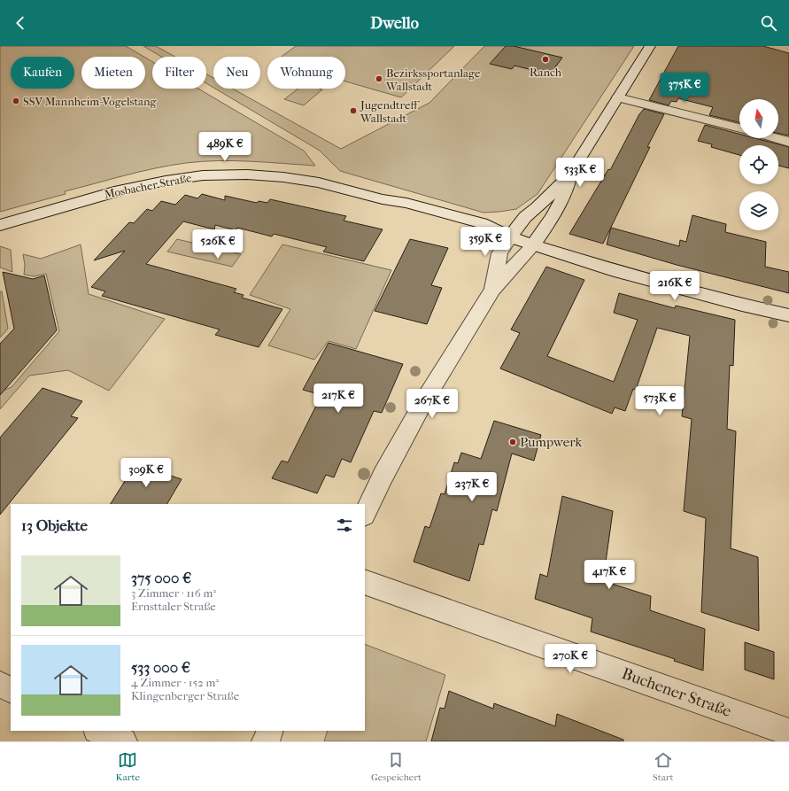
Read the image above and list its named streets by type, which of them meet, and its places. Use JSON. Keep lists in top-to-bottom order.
{
  "streets": {
    "street": ["Mosbacher Straße", "Buchener Straße"]
  },
  "places": [
    "Ranch",
    "Bezirkssportanlage Wallstadt",
    "SSV Mannheim-Vogelstang",
    "Jugendtreff Wallstadt",
    "Pumpwerk"
  ],
  "north": "top",
  "page": {
    "header": "Dwello",
    "chip": [
      "Kaufen",
      "Mieten",
      "Filter",
      "Neu",
      "Wohnung"
    ],
    "price": [
      "375K €",
      "489K €",
      "533K €",
      "359K €",
      "526K €",
      "216K €",
      "217K €",
      "573K €",
      "267K €",
      "309K €",
      "237K €",
      "417K €",
      "270K €"
    ],
    "heading": "13 Objekte",
    "list": [
      {
        "name": "375 000 €",
        "note": "3 Zimmer · 116 m² · Ernsttaler Straße"
      },
      {
        "name": "533 000 €",
        "note": "4 Zimmer · 152 m² · Klingenberger Straße"
      }
    ],
    "tabs": ["Karte", "Gespeichert", "Start"]
  }
}
